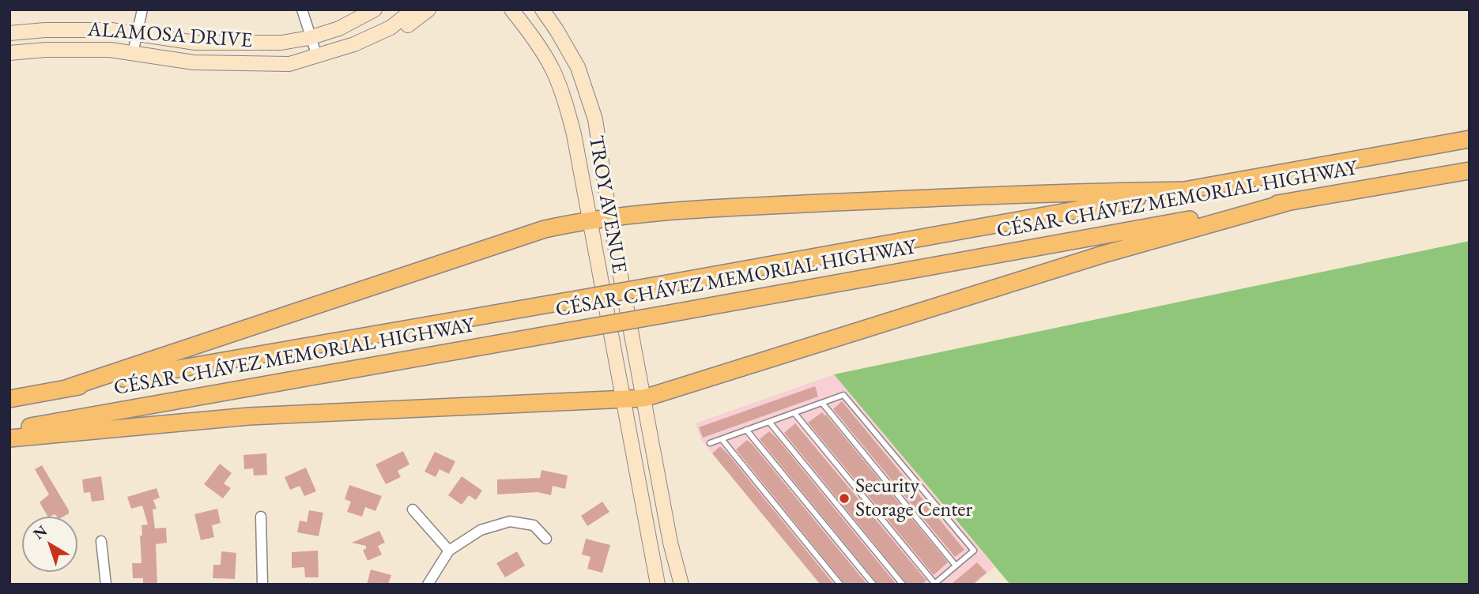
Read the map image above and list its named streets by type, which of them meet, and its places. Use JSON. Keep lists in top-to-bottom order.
{
  "streets": {
    "highway": ["CÉSAR CHÁVEZ MEMORIAL HIGHWAY"],
    "main road": ["ALAMOSA DRIVE", "TROY AVENUE"]
  },
  "places": ["Security Storage Center"],
  "north": "top left"
}
